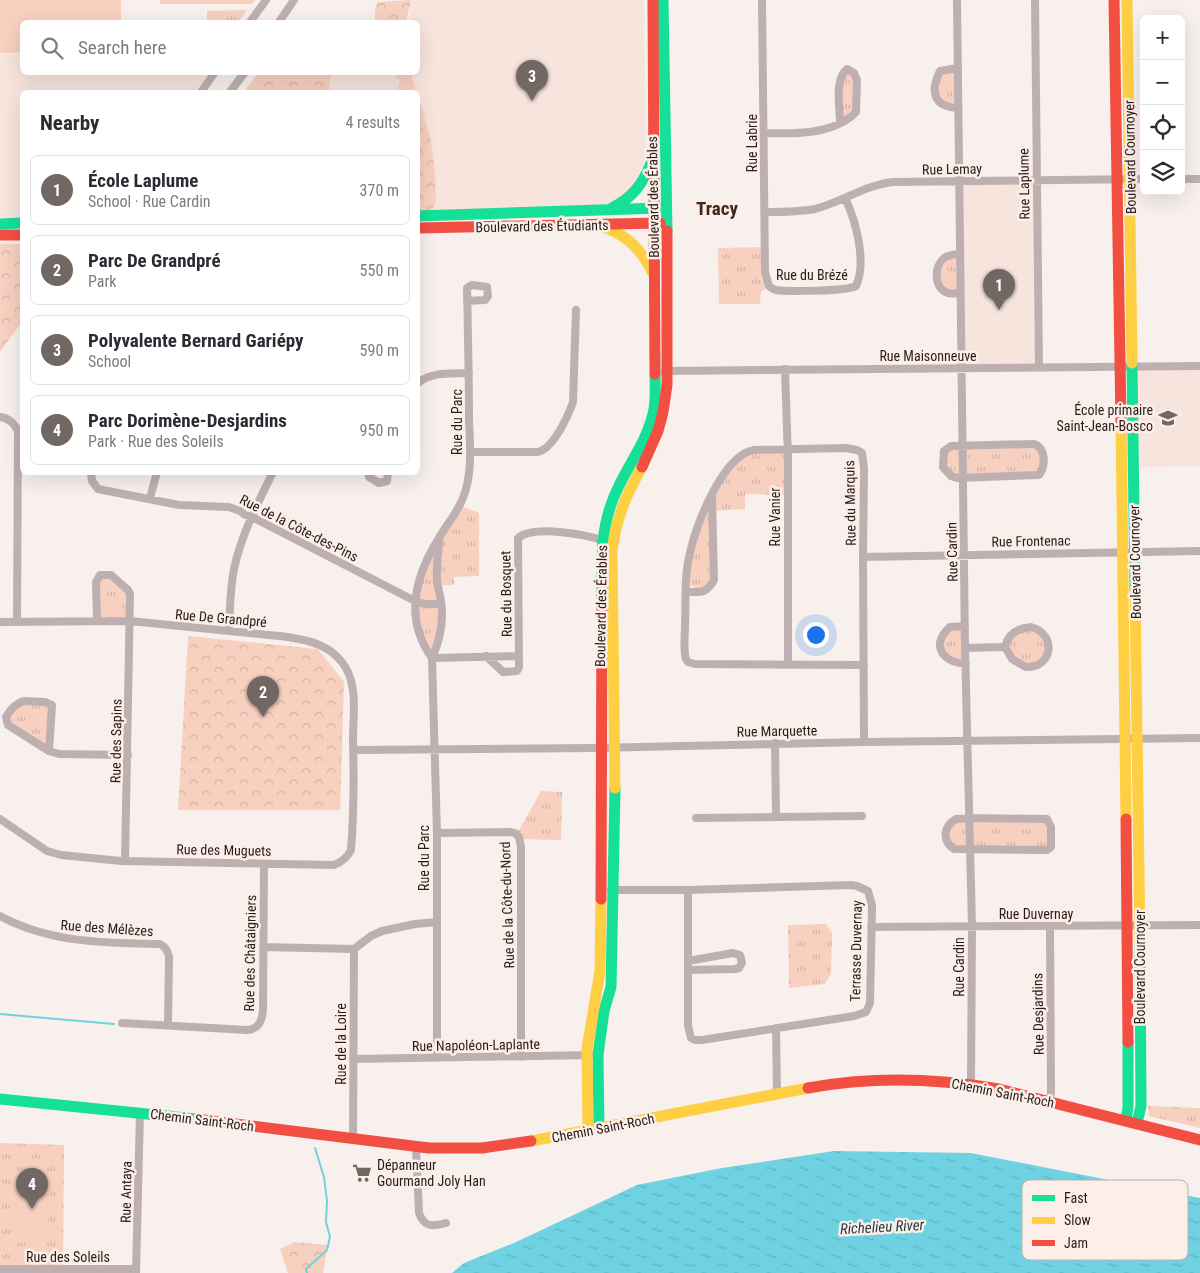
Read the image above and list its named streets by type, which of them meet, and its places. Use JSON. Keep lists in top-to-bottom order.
{
  "streets": {
    "street": [
      "Rue Labrie",
      "Boulevard Cournoyer",
      "Rue Lemay",
      "Rue Laplume",
      "Boulevard des Érables",
      "Boulevard des Étudiants",
      "Rue du Brézé",
      "Rue Maisonneuve",
      "Rue du Parc",
      "Rue du Marquis",
      "Rue Vanier",
      "Rue de la Côte-des-Pins",
      "Rue Frontenac",
      "Rue Cardin",
      "Rue du Bosquet",
      "Rue De Grandpré",
      "Rue Marquette",
      "Rue des Sapins",
      "Rue des Muguets",
      "Rue de la Côte-du-Nord",
      "Rue Duvernay",
      "Rue des Mélèzes",
      "Terrasse Duvernay",
      "Rue des Châtaigniers",
      "Rue Desjardins",
      "Rue de la Loire",
      "Rue Napoléon-Laplante",
      "Chemin Saint-Roch",
      "Rue Antaya",
      "Rue des Soleils"
    ]
  },
  "crossings": [
    ["Rue Labrie", "Rue Lemay"],
    ["Rue Labrie", "Rue du Brézé"],
    ["Boulevard Cournoyer", "Rue Lemay"],
    ["Boulevard Cournoyer", "Rue Maisonneuve"],
    ["Boulevard Cournoyer", "Rue Frontenac"],
    ["Boulevard Cournoyer", "Rue Marquette"],
    ["Boulevard Cournoyer", "Rue Duvernay"],
    ["Boulevard Cournoyer", "Chemin Saint-Roch"],
    ["Rue Lemay", "Rue Laplume"],
    ["Rue Lemay", "Rue du Brézé"],
    ["Rue Lemay", "Rue Cardin"],
    ["Rue Laplume", "Rue Maisonneuve"],
    ["Boulevard des Érables", "Boulevard des Étudiants"],
    ["Boulevard des Érables", "Rue Maisonneuve"],
    ["Boulevard des Érables", "Rue du Bosquet"],
    ["Boulevard des Érables", "Rue Marquette"],
    ["Boulevard des Érables", "Terrasse Duvernay"],
    ["Boulevard des Érables", "Rue Napoléon-Laplante"],
    ["Boulevard des Érables", "Chemin Saint-Roch"],
    ["Rue Maisonneuve", "Rue Vanier"],
    ["Rue Maisonneuve", "Rue Cardin"],
    ["Rue du Parc", "Rue de la Côte-des-Pins"],
    ["Rue du Parc", "Rue du Bosquet"],
    ["Rue du Parc", "Rue Marquette"],
    ["Rue du Parc", "Rue de la Côte-du-Nord"],
    ["Rue du Parc", "Rue Napoléon-Laplante"],
    ["Rue du Marquis", "Rue Vanier"],
    ["Rue du Marquis", "Rue Frontenac"],
    ["Rue du Marquis", "Rue Marquette"],
    ["Rue Frontenac", "Rue Cardin"],
    ["Rue Cardin", "Rue Marquette"],
    ["Rue Cardin", "Rue Duvernay"],
    ["Rue Cardin", "Chemin Saint-Roch"],
    ["Rue De Grandpré", "Rue Marquette"],
    ["Rue De Grandpré", "Rue des Sapins"],
    ["Rue De Grandpré", "Rue des Muguets"],
    ["Rue Marquette", "Rue des Muguets"],
    ["Rue des Sapins", "Rue des Muguets"],
    ["Rue des Muguets", "Rue des Châtaigniers"],
    ["Rue de la Côte-du-Nord", "Rue Napoléon-Laplante"],
    ["Rue Duvernay", "Terrasse Duvernay"],
    ["Rue Duvernay", "Rue Desjardins"],
    ["Rue des Mélèzes", "Rue des Châtaigniers"],
    ["Rue Desjardins", "Chemin Saint-Roch"],
    ["Rue de la Loire", "Rue Napoléon-Laplante"],
    ["Rue de la Loire", "Chemin Saint-Roch"],
    ["Chemin Saint-Roch", "Rue Antaya"],
    ["Rue Antaya", "Rue des Soleils"]
  ],
  "districts": ["Tracy"],
  "water": ["Richelieu River"],
  "places": {
    "school or university": ["École primaire Saint-Jean-Bosco"],
    "supermarket": ["Dépanneur Gourmand Joly Han"]
  },
  "legend": ["Fast", "Slow", "Jam"],
  "page": {
    "map_buttons": ["+", "−"],
    "search": "Search here",
    "pins": [
      "3",
      "1",
      "2",
      "4"
    ],
    "heading": ["Nearby", "4 results"],
    "list": [
      {
        "mark": "1",
        "name": "École Laplume",
        "note": "School · Rue Cardin",
        "value": "370 m"
      },
      {
        "mark": "2",
        "name": "Parc De Grandpré",
        "note": "Park",
        "value": "550 m"
      },
      {
        "mark": "3",
        "name": "Polyvalente Bernard Gariépy",
        "note": "School",
        "value": "590 m"
      },
      {
        "mark": "4",
        "name": "Parc Dorimène-Desjardins",
        "note": "Park · Rue des Soleils",
        "value": "950 m"
      }
    ]
  }
}
